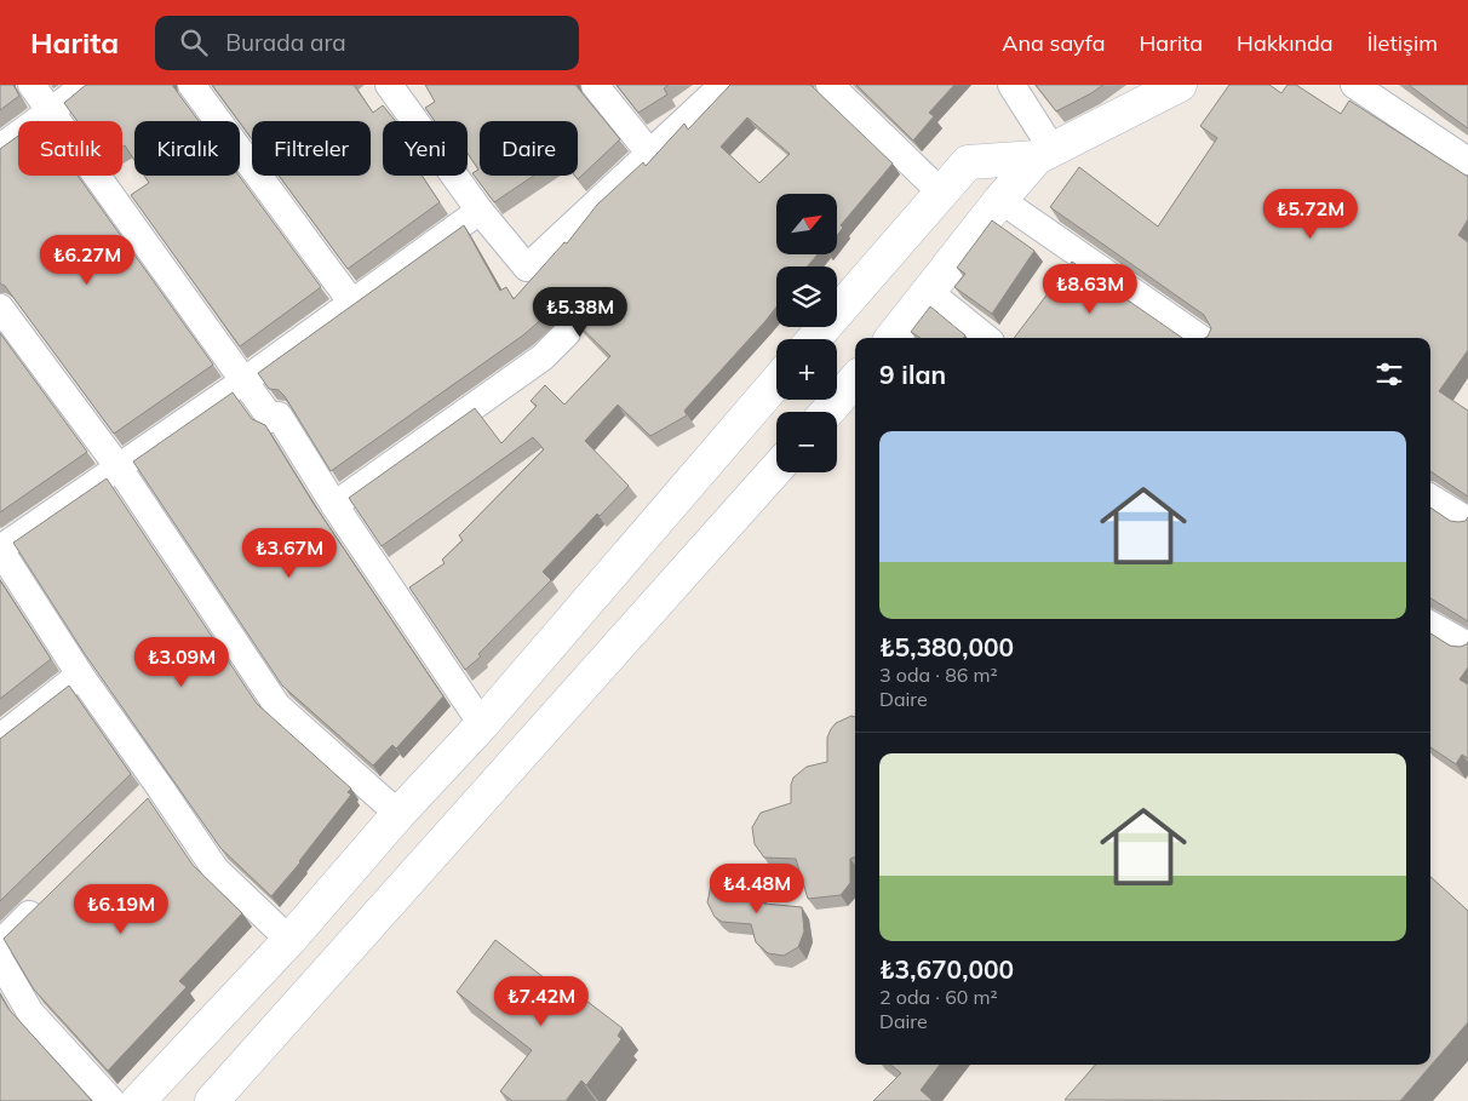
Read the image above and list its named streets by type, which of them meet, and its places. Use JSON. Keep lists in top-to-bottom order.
{
  "north": "top right",
  "page": {
    "header": "Harita",
    "search": "Burada ara",
    "nav": [
      "Ana sayfa",
      "Harita",
      "Hakkında",
      "İletişim"
    ],
    "chip": [
      "Satılık",
      "Kiralık",
      "Filtreler",
      "Yeni",
      "Daire"
    ],
    "price": [
      "₺5.72M",
      "₺6.27M",
      "₺8.63M",
      "₺5.38M",
      "₺3.67M",
      "₺3.09M",
      "₺4.48M",
      "₺6.19M",
      "₺7.42M"
    ],
    "map_buttons": ["+", "−"],
    "heading": "9 ilan",
    "list": [
      {
        "name": "₺5,380,000",
        "note": "3 oda · 86 m² · Daire"
      },
      {
        "name": "₺3,670,000",
        "note": "2 oda · 60 m² · Daire"
      }
    ]
  }
}
